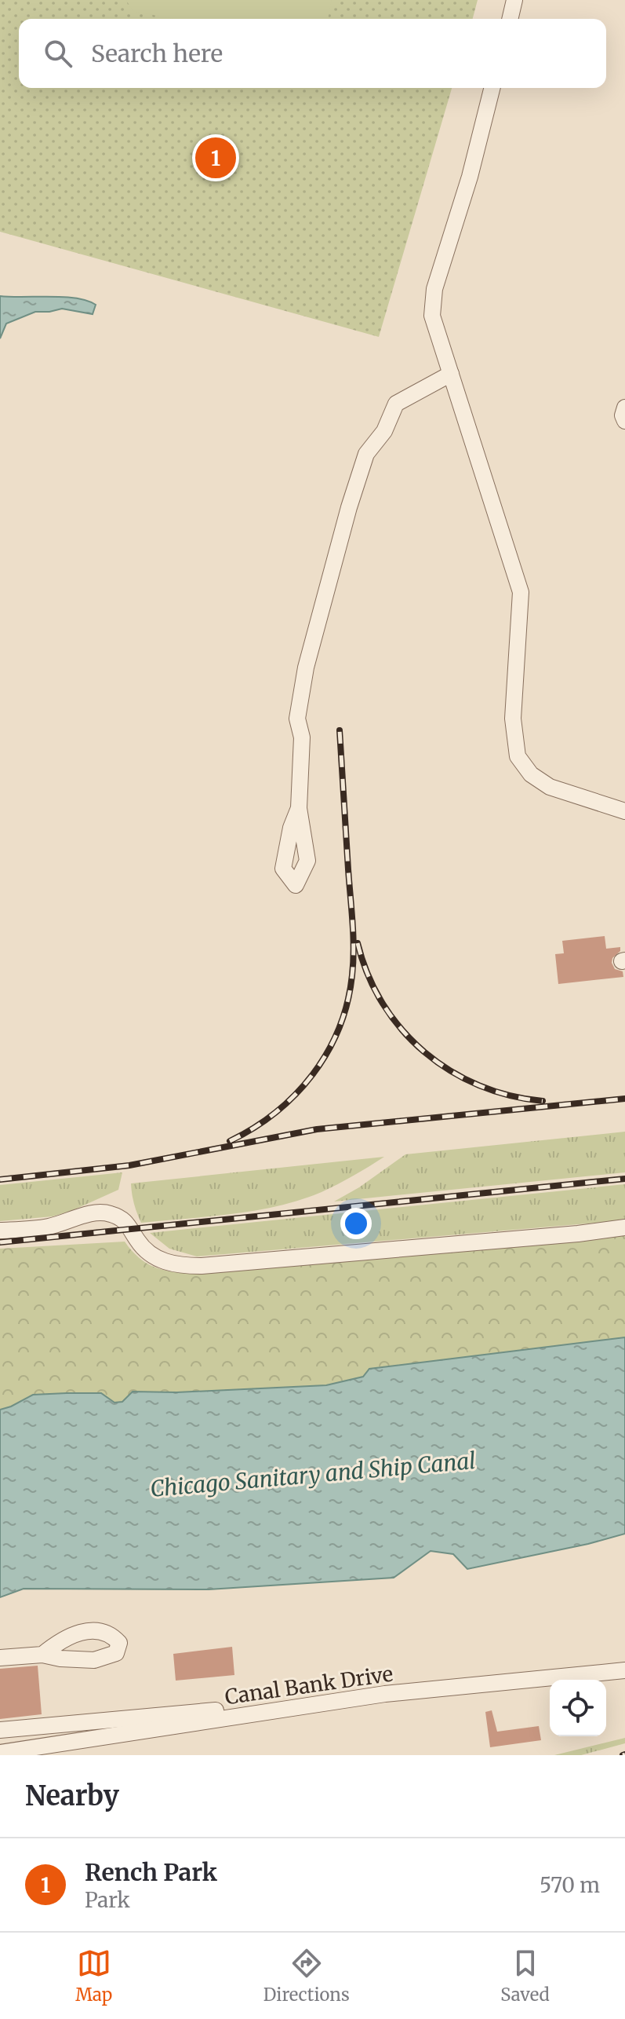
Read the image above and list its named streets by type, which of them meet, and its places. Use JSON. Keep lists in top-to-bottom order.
{
  "streets": {
    "lane": ["Canal Bank Drive"]
  },
  "water": ["Chicago Sanitary and Ship Canal"],
  "page": {
    "search": "Search here",
    "pins": "1",
    "heading": "Nearby",
    "list": [
      {
        "mark": "1",
        "name": "Rench Park",
        "note": "Park",
        "value": "570 m"
      }
    ],
    "nav": ["Map", "Directions", "Saved"]
  }
}
